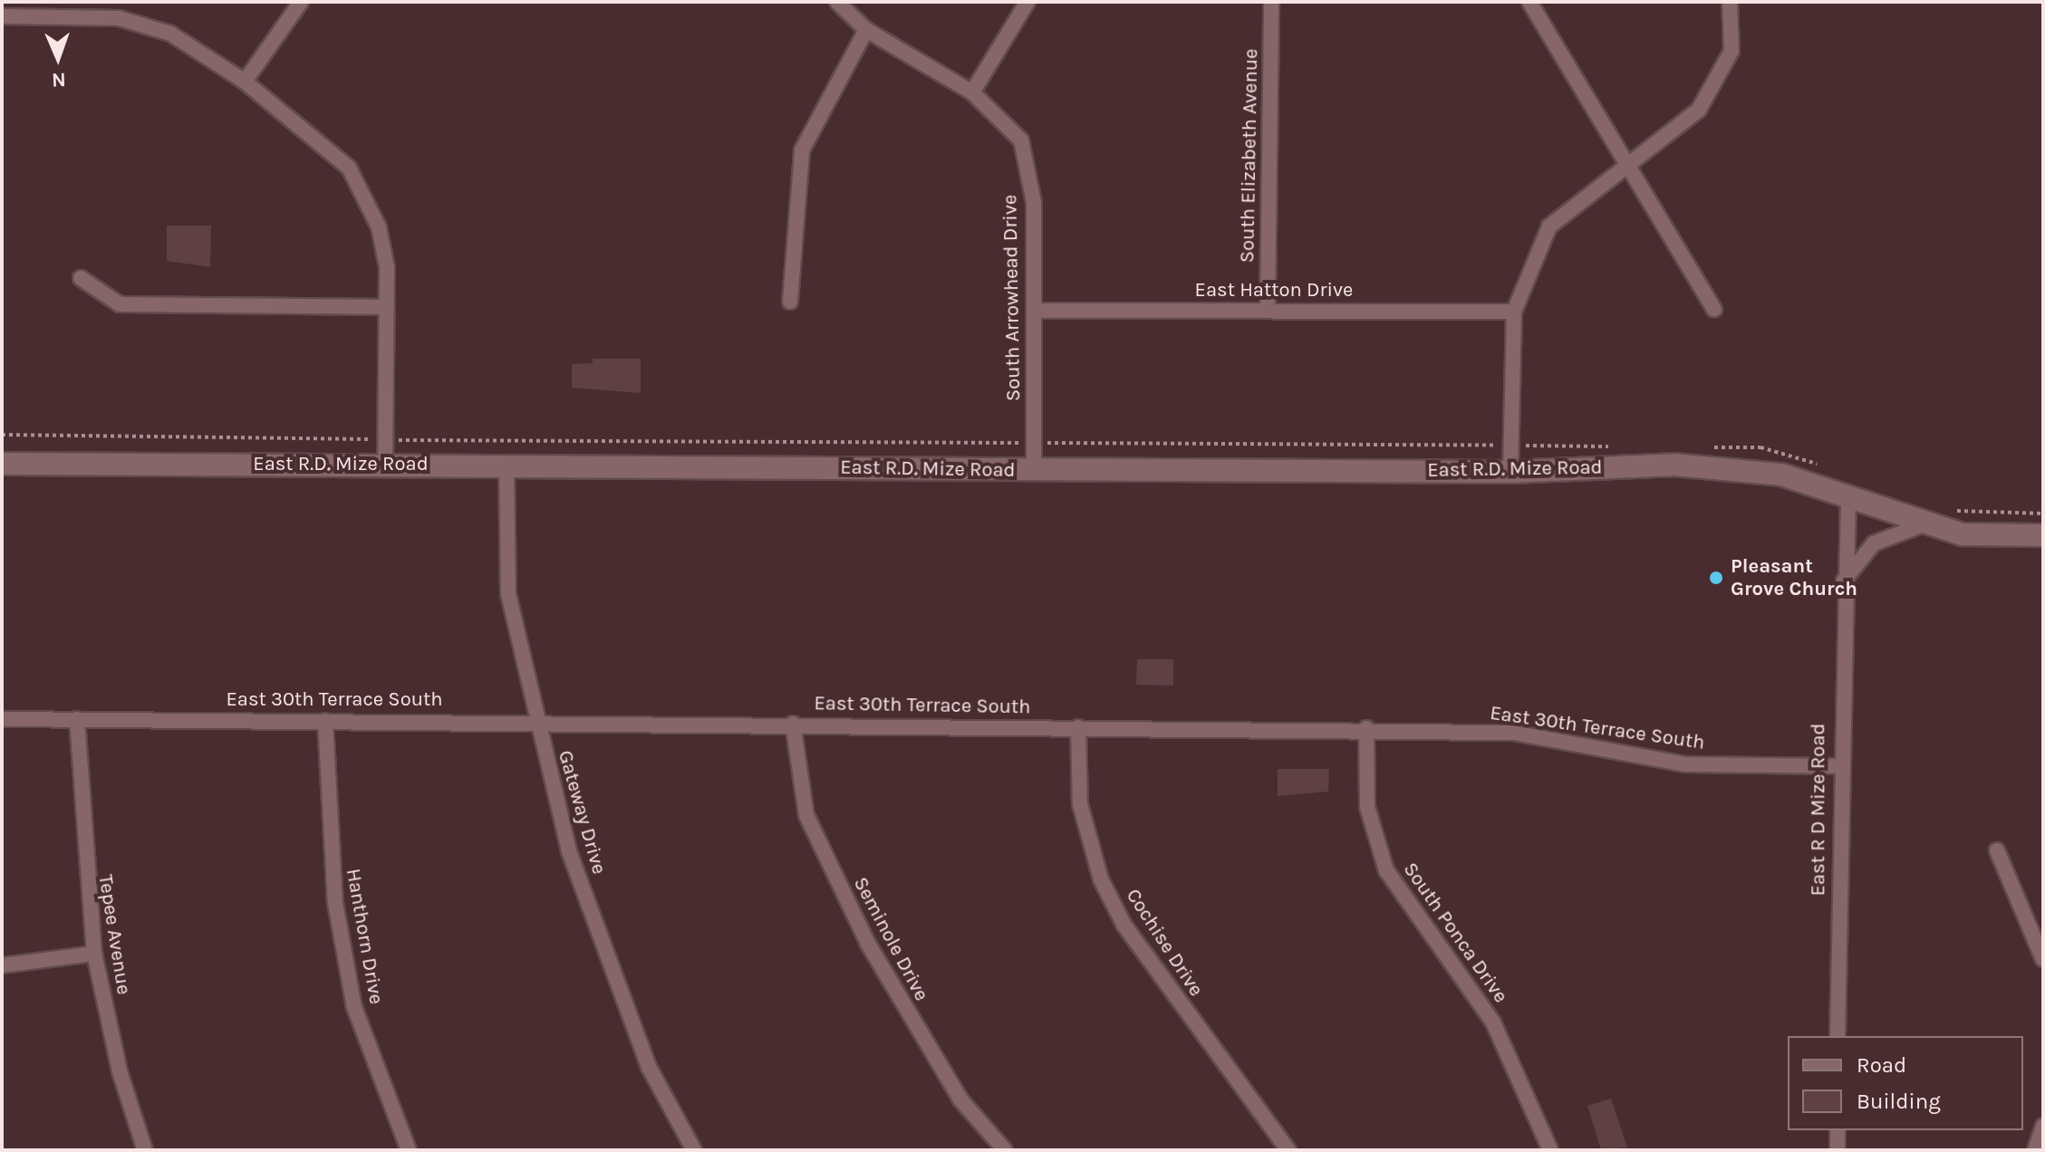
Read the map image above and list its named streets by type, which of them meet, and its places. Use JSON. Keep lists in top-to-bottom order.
{
  "streets": {
    "main road": ["East R.D. Mize Road"],
    "street": [
      "South Elizabeth Avenue",
      "East Hatton Drive",
      "South Arrowhead Drive",
      "East 30th Terrace South",
      "East R D Mize Road",
      "Gateway Drive",
      "South Ponca Drive",
      "Tepee Avenue",
      "Hanthorn Drive",
      "Seminole Drive",
      "Cochise Drive"
    ]
  },
  "crossings": [
    ["South Elizabeth Avenue", "East Hatton Drive"],
    ["East Hatton Drive", "South Arrowhead Drive"],
    ["South Arrowhead Drive", "East R.D. Mize Road"],
    ["East R.D. Mize Road", "East R D Mize Road"],
    ["East R.D. Mize Road", "Gateway Drive"],
    ["East 30th Terrace South", "East R D Mize Road"],
    ["East 30th Terrace South", "Gateway Drive"],
    ["East 30th Terrace South", "South Ponca Drive"],
    ["East 30th Terrace South", "Tepee Avenue"],
    ["East 30th Terrace South", "Hanthorn Drive"],
    ["East 30th Terrace South", "Seminole Drive"],
    ["East 30th Terrace South", "Cochise Drive"]
  ],
  "places": ["Pleasant Grove Church"],
  "legend": ["Road", "Building"],
  "north": "bottom"
}
